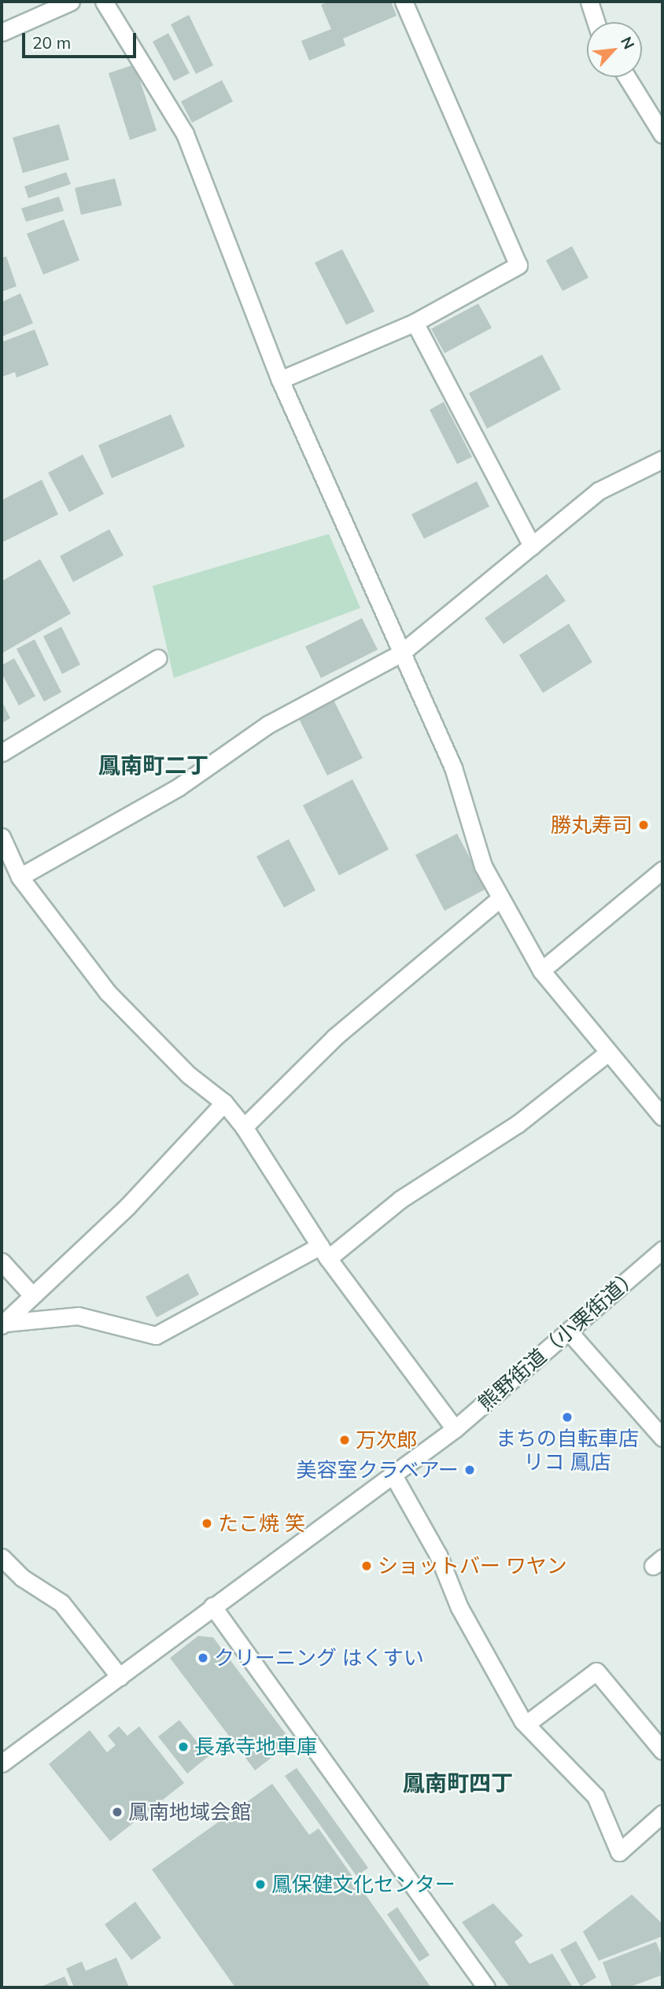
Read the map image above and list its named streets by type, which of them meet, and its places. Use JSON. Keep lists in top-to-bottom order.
{
  "streets": {
    "street": ["熊野街道（小栗街道）"]
  },
  "districts": ["鳳南町二丁", "鳳南町四丁"],
  "places": [
    "勝丸寿司",
    "まちの自転車店 リコ 鳳店",
    "万次郎",
    "美容室クラベアー",
    "たこ焼 笑",
    "ショットバー ワヤン",
    "クリーニング はくすい",
    "長承寺地車庫",
    "鳳南地域会館",
    "鳳保健文化センター"
  ],
  "scale_bar": "20 m",
  "north": "top right"
}
